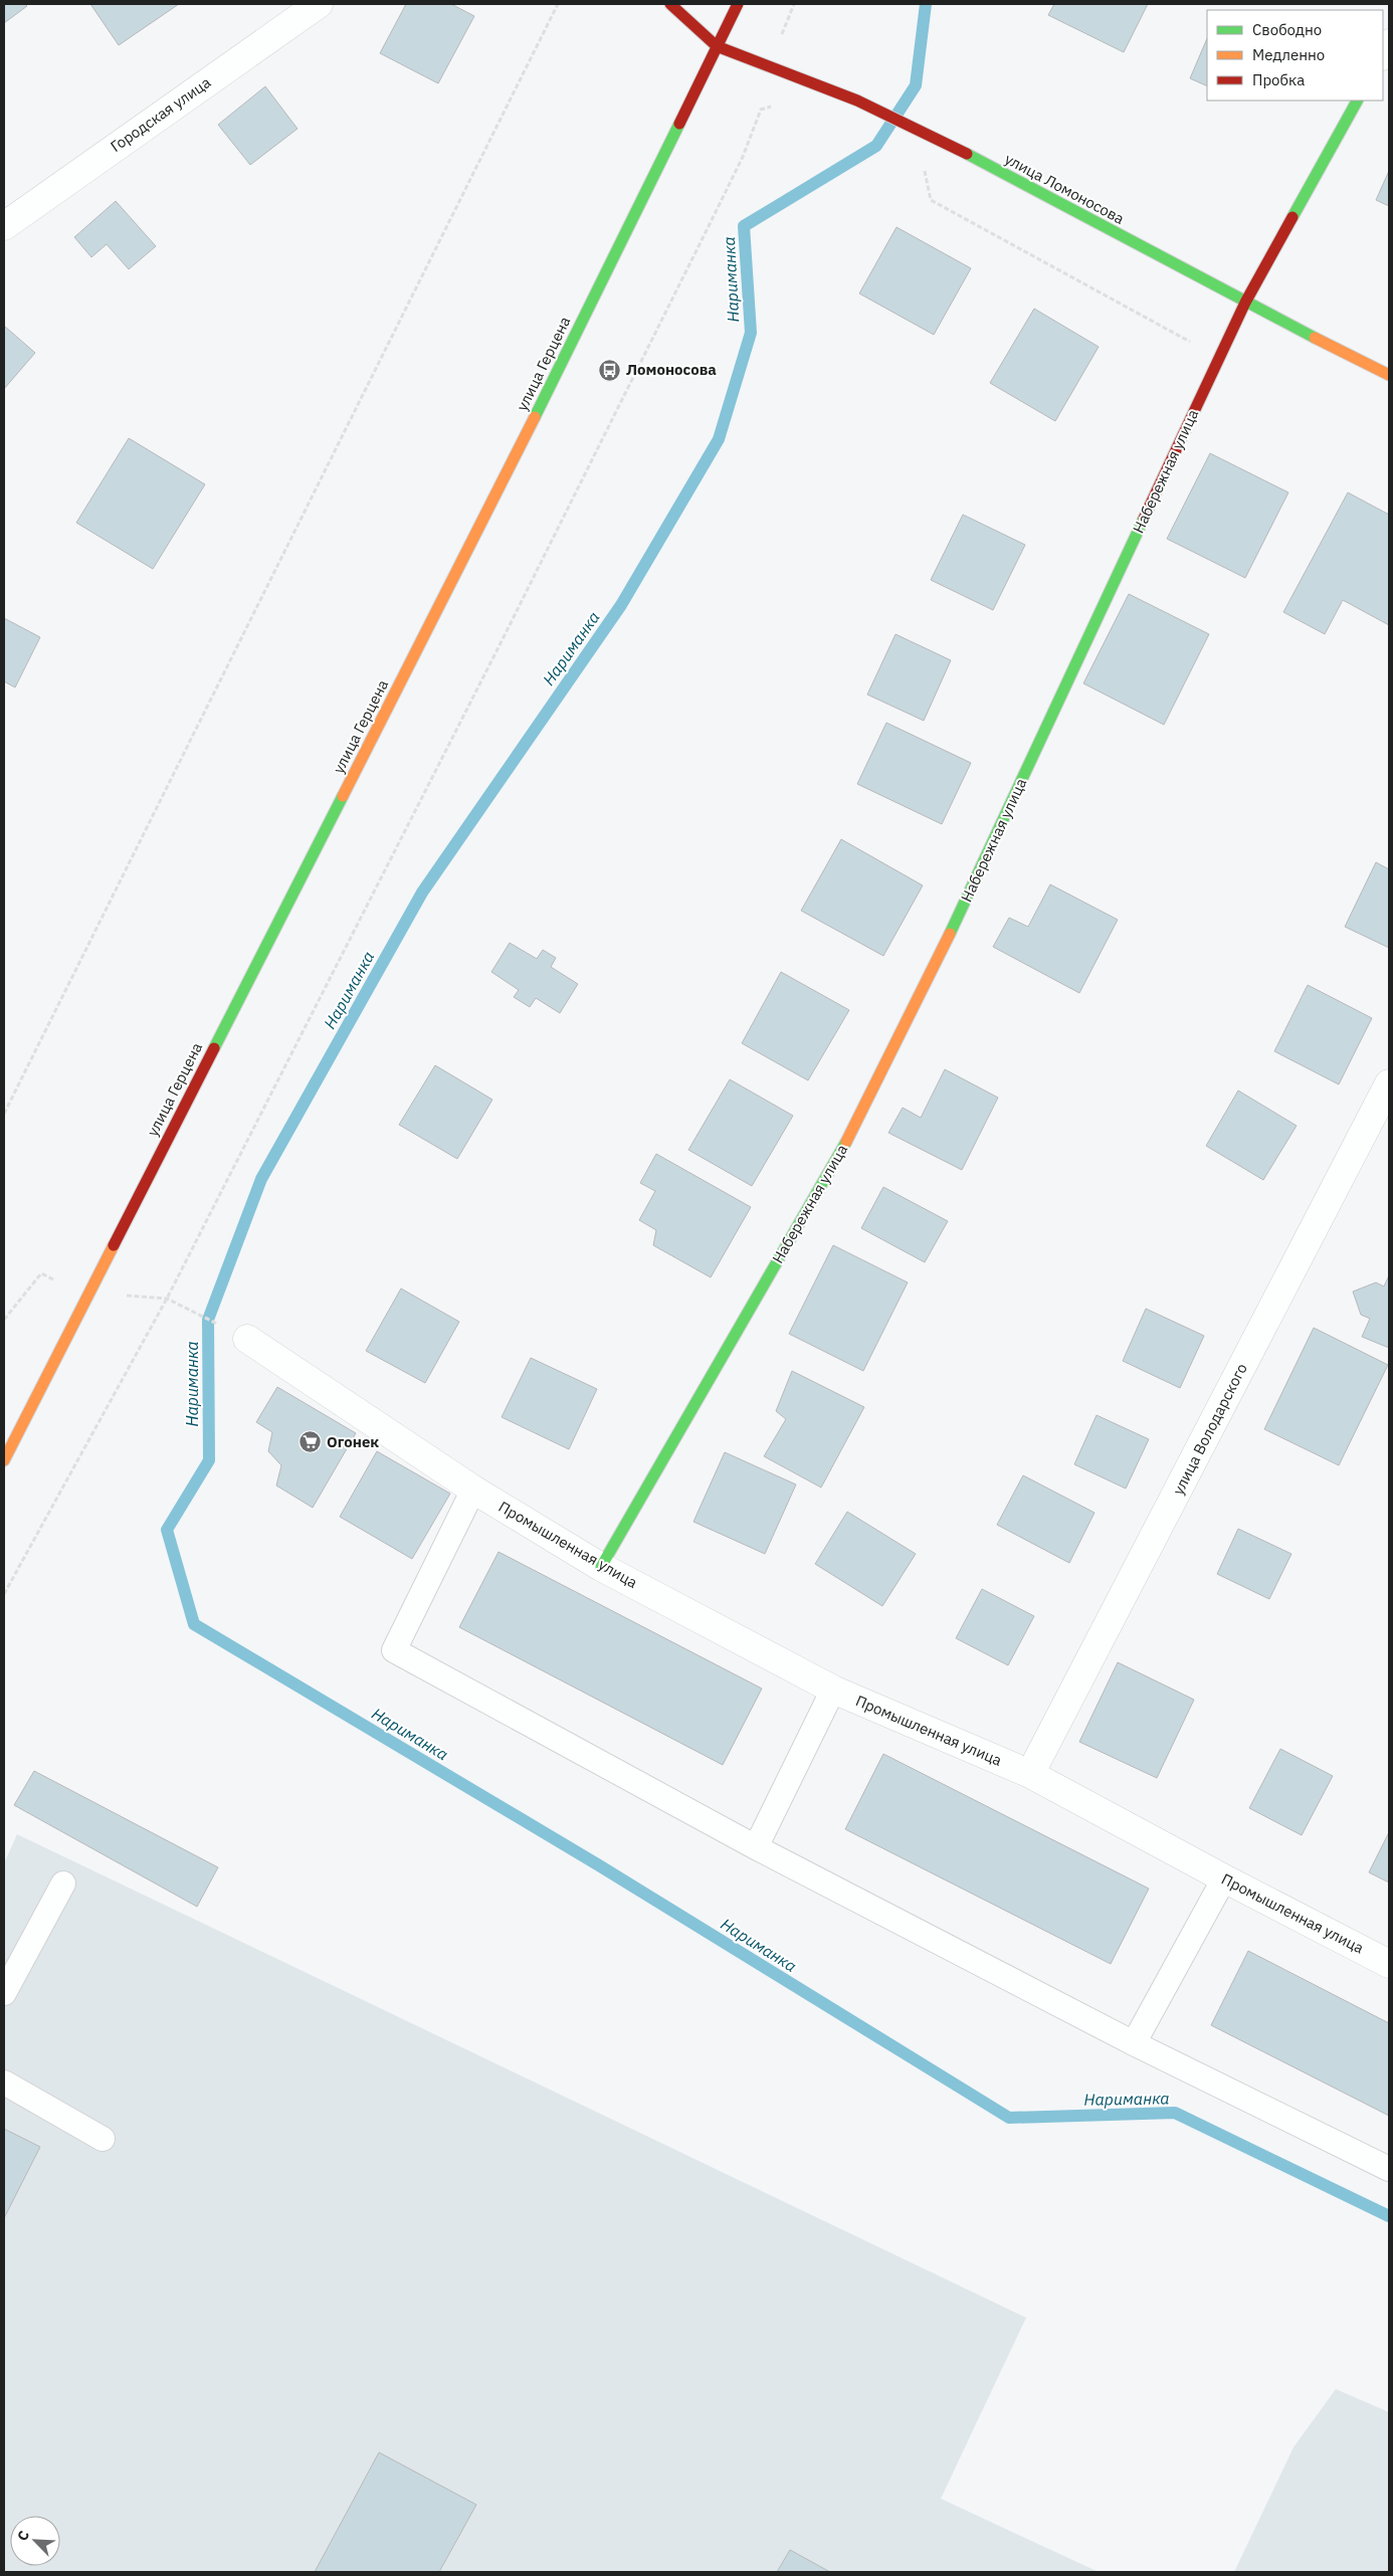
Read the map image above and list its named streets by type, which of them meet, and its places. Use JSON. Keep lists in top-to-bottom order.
{
  "streets": {
    "street": [
      "Городская улица",
      "улица Ломоносова",
      "улица Герцена",
      "Набережная улица",
      "улица Володарского",
      "Промышленная улица"
    ]
  },
  "crossings": [
    ["улица Ломоносова", "улица Герцена"],
    ["улица Ломоносова", "Набережная улица"],
    ["Набережная улица", "Промышленная улица"],
    ["улица Володарского", "Промышленная улица"]
  ],
  "water": ["Нариманка"],
  "places": {
    "bus stop": ["Ломоносова"],
    "supermarket": ["Огонек"]
  },
  "legend": ["Свободно", "Медленно", "Пробка"],
  "north": "top left"
}
